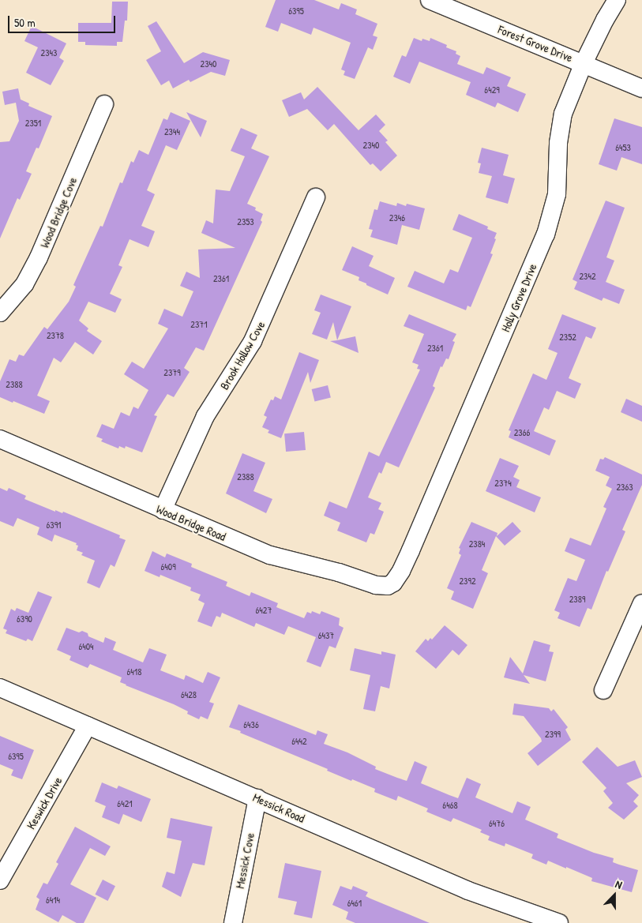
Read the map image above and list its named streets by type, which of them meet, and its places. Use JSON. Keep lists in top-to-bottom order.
{
  "streets": {
    "street": [
      "Forest Grove Drive",
      "Wood Bridge Cove",
      "Holly Grove Drive",
      "Brook Hollow Cove",
      "Wood Bridge Road",
      "Keswick Drive",
      "Messick Road",
      "Messick Cove"
    ]
  },
  "crossings": [
    ["Forest Grove Drive", "Holly Grove Drive"],
    ["Holly Grove Drive", "Wood Bridge Road"],
    ["Brook Hollow Cove", "Wood Bridge Road"],
    ["Keswick Drive", "Messick Road"],
    ["Messick Road", "Messick Cove"]
  ],
  "house_numbers": [
    "6395",
    "2343",
    "2340",
    "6429",
    "2351",
    "2344",
    "2340",
    "6453",
    "2346",
    "2353",
    "2342",
    "2361",
    "2371",
    "2378",
    "2352",
    "2361",
    "2379",
    "2388",
    "2366",
    "2388",
    "2374",
    "2363",
    "6391",
    "2384",
    "6409",
    "2392",
    "2389",
    "6427",
    "6390",
    "6437",
    "6404",
    "6418",
    "6428",
    "6436",
    "2399",
    "6442",
    "6395",
    "6421",
    "6468",
    "6476",
    "6414",
    "6461"
  ],
  "scale_bar": "50 m",
  "north": "top"
}
